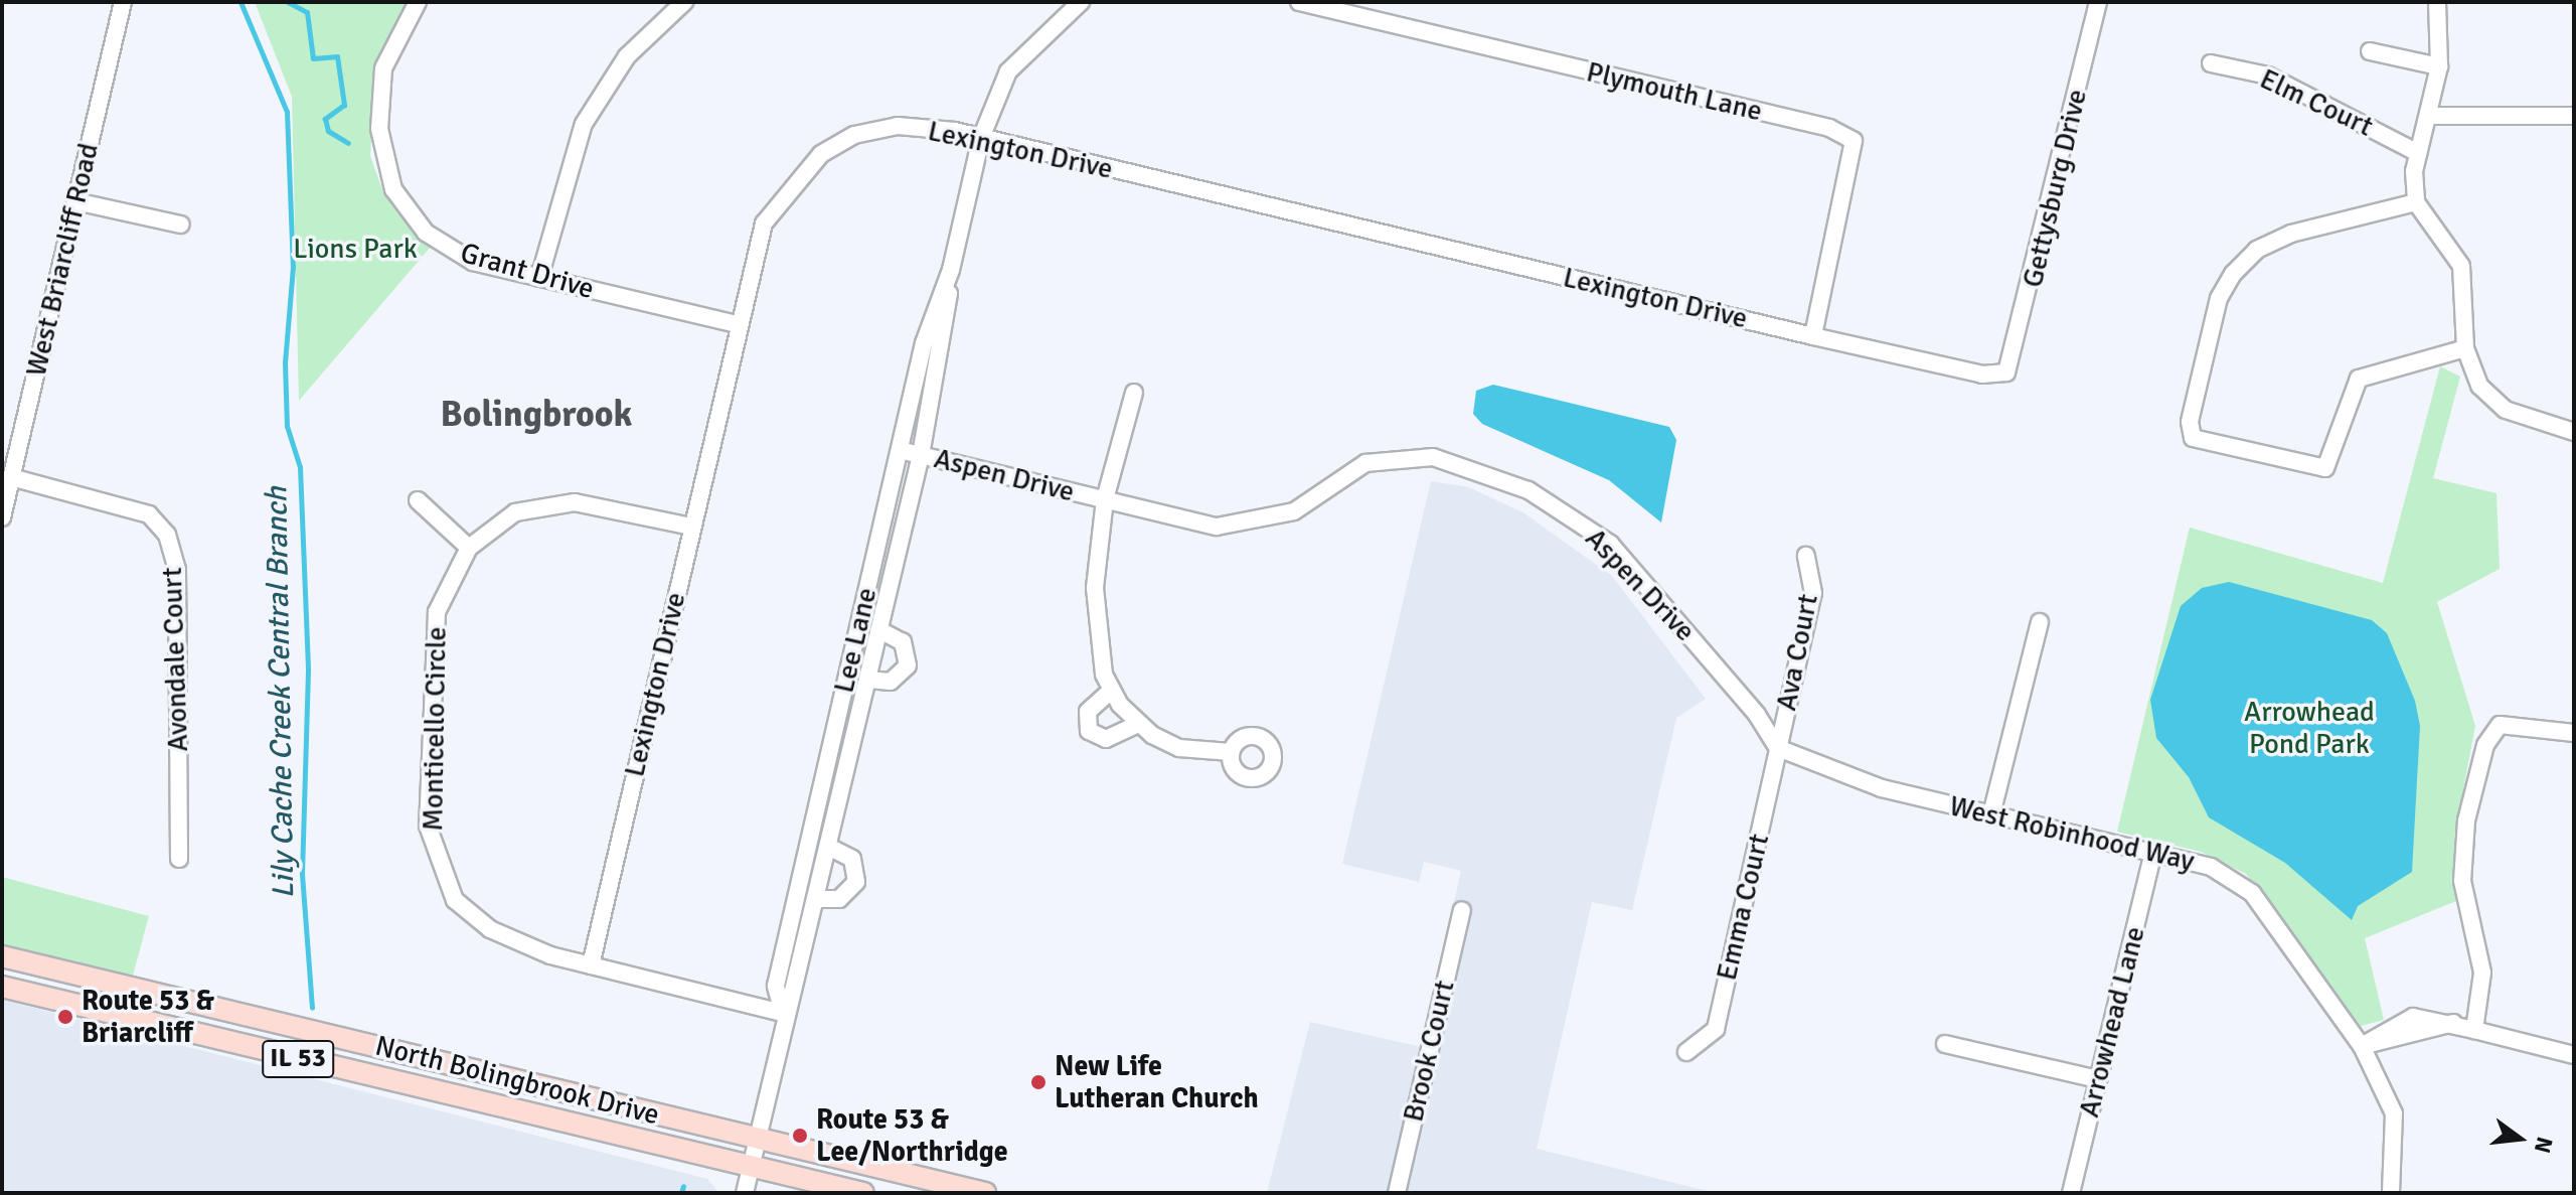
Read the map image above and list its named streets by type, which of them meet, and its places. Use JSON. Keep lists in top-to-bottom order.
{
  "streets": {
    "main road": ["IL 53", "North Bolingbrook Drive"],
    "street": [
      "Plymouth Lane",
      "Elm Court",
      "Lexington Drive",
      "Gettysburg Drive",
      "West Briarcliff Road",
      "Grant Drive",
      "Aspen Drive",
      "Lee Lane",
      "Ava Court",
      "Avondale Court",
      "Monticello Circle",
      "West Robinhood Way",
      "Emma Court",
      "Arrowhead Lane",
      "Brook Court"
    ]
  },
  "crossings": [
    ["Plymouth Lane", "Lexington Drive"],
    ["Lexington Drive", "Gettysburg Drive"],
    ["Lexington Drive", "Grant Drive"],
    ["Lexington Drive", "Lee Lane"],
    ["Lexington Drive", "Monticello Circle"],
    ["West Briarcliff Road", "Avondale Court"],
    ["Aspen Drive", "Lee Lane"],
    ["Aspen Drive", "Ava Court"],
    ["Aspen Drive", "West Robinhood Way"],
    ["Aspen Drive", "Emma Court"],
    ["Lee Lane", "Monticello Circle"],
    ["Lee Lane", "North Bolingbrook Drive"],
    ["Ava Court", "West Robinhood Way"],
    ["Ava Court", "Emma Court"],
    ["West Robinhood Way", "Emma Court"],
    ["West Robinhood Way", "Arrowhead Lane"]
  ],
  "districts": ["Bolingbrook"],
  "water": ["Lily Cache Creek Central Branch"],
  "parks": ["Lions Park", "Arrowhead Pond Park"],
  "places": ["Route 53 & Briarcliff", "New Life Lutheran Church", "Route 53 & Lee/Northridge"],
  "north": "right"
}
